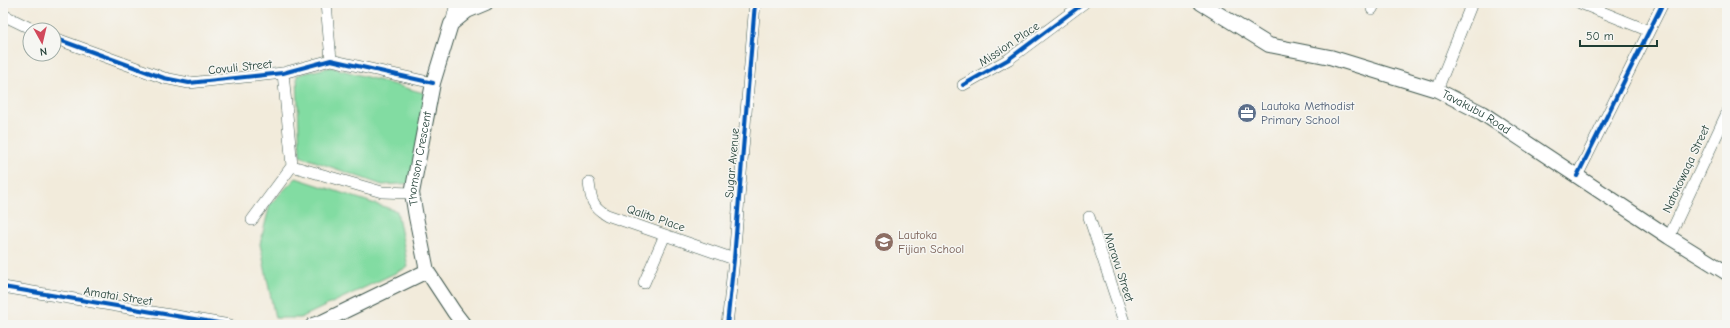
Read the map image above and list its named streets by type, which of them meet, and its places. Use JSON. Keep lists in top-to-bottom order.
{
  "streets": {
    "main road": ["Tavakubu Road", "Thomson Crescent"],
    "street": [
      "Mission Place",
      "Covuli Street",
      "Sugar Avenue",
      "Natokowaqa Street",
      "Qalito Place",
      "Maravu Street",
      "Amatai Street"
    ]
  },
  "crossings": [
    ["Covuli Street", "Thomson Crescent"],
    ["Tavakubu Road", "Natokowaqa Street"],
    ["Sugar Avenue", "Qalito Place"]
  ],
  "places": {
    "office": ["Lautoka Methodist Primary School"],
    "school or university": ["Lautoka Fijian School"]
  },
  "scale_bar": "50 m",
  "north": "bottom"
}
